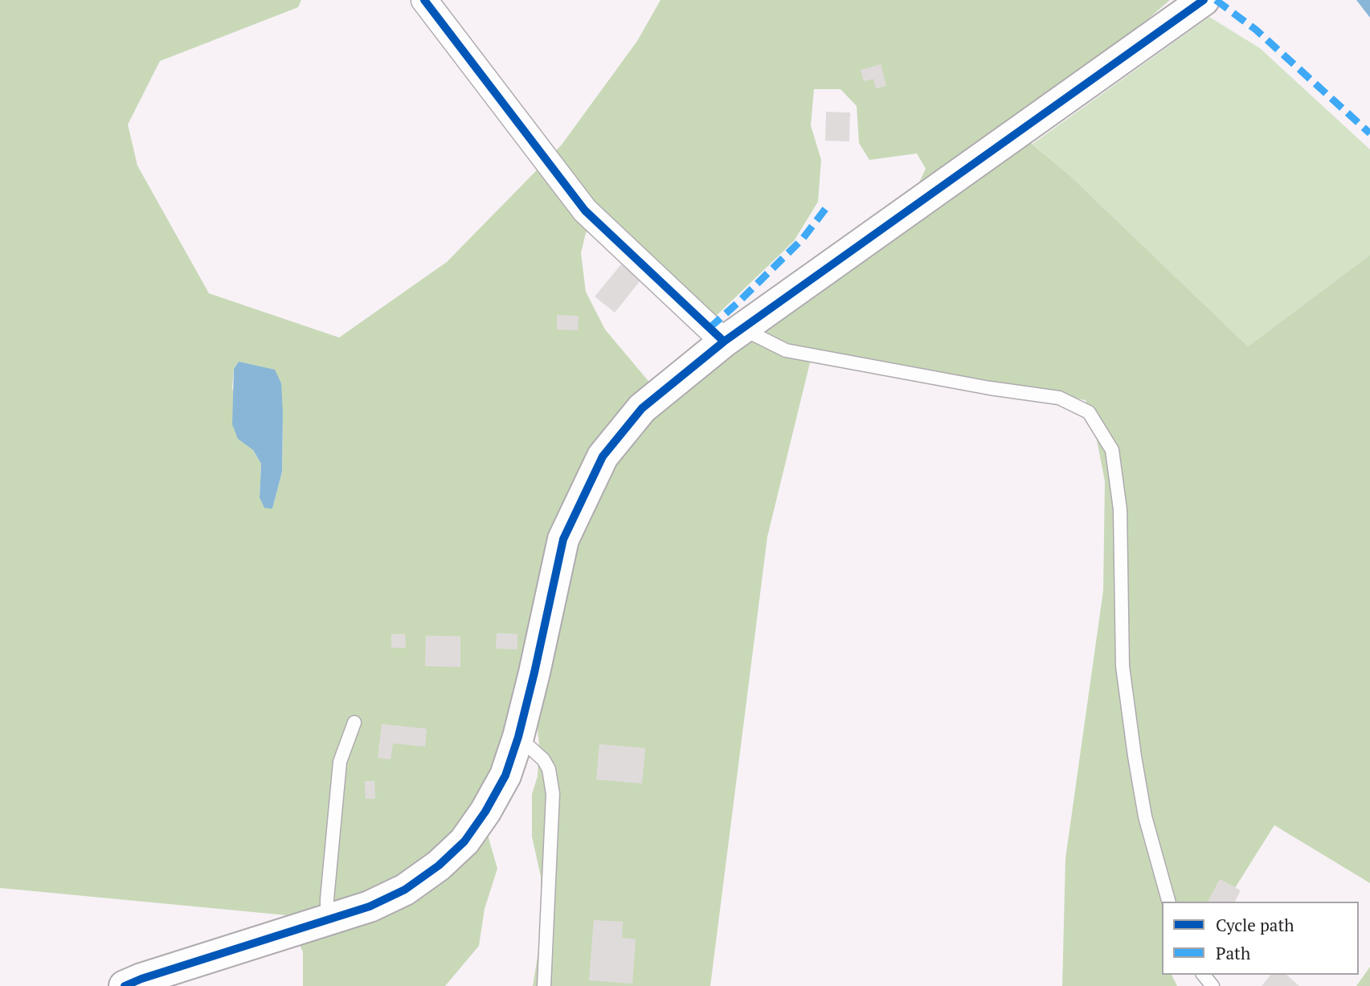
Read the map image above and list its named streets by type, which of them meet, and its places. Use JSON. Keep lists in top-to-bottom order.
{
  "legend": ["Cycle path", "Path"]
}
